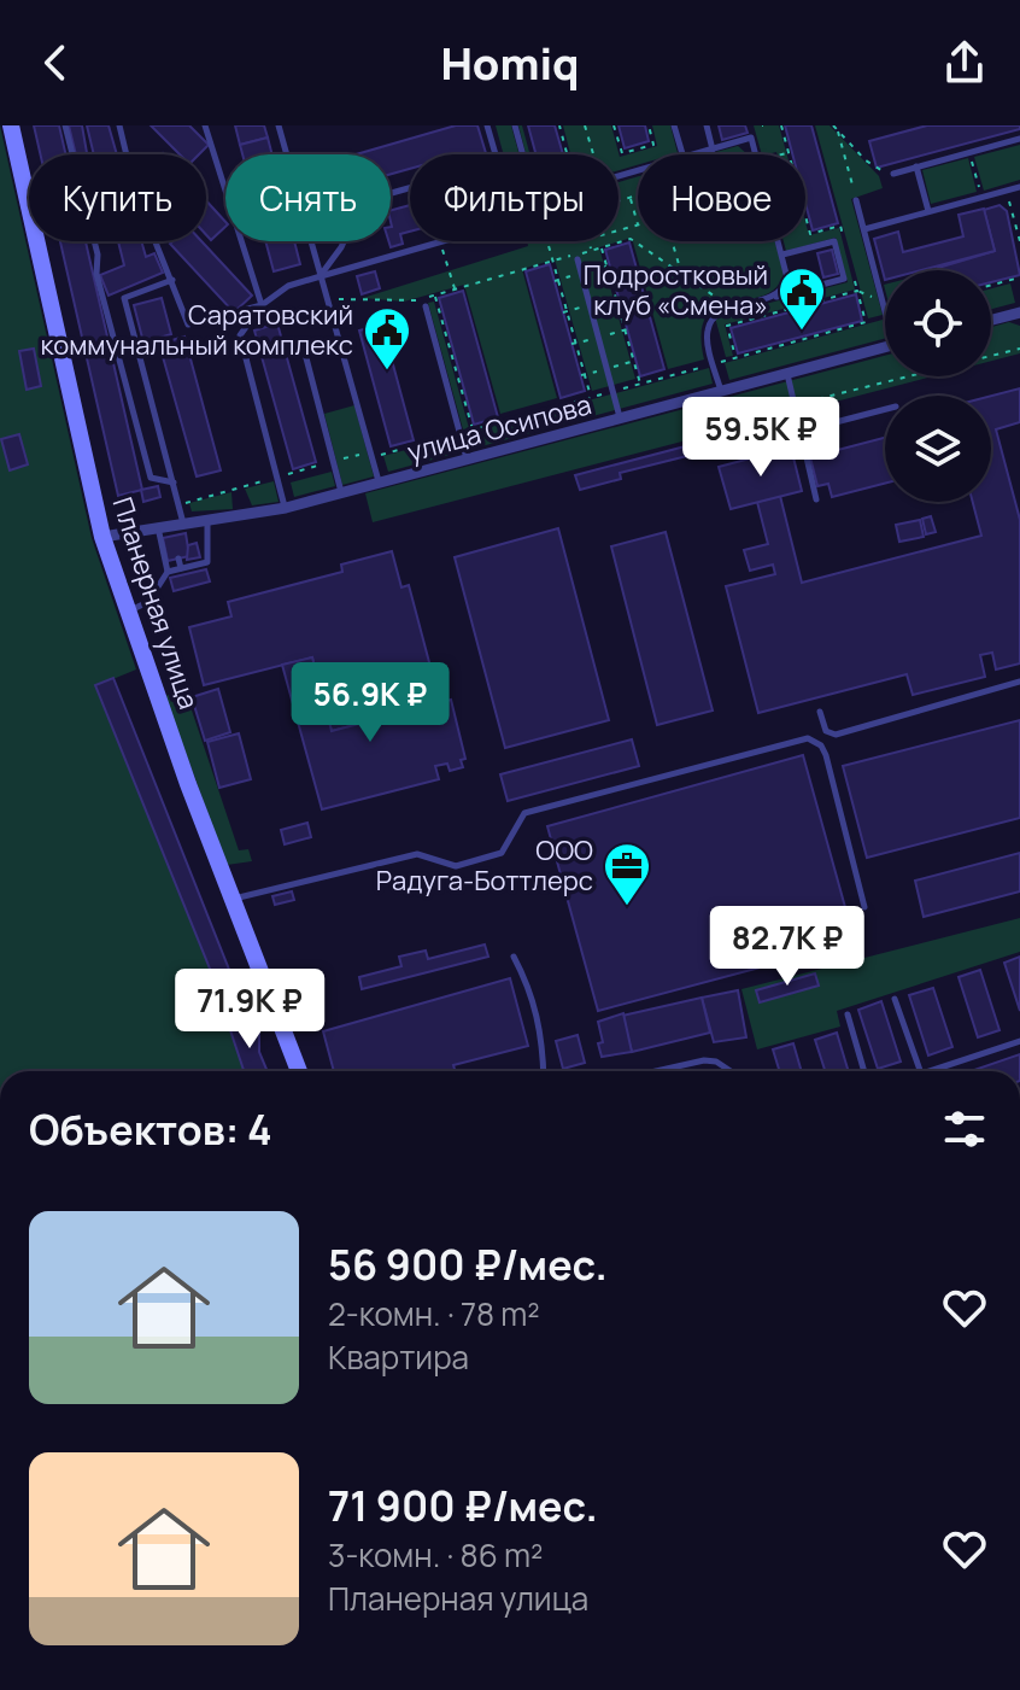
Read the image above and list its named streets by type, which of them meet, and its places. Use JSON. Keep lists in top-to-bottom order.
{
  "streets": {
    "main road": ["Планерная улица"],
    "street": ["улица Осипова"]
  },
  "crossings": [
    ["улица Осипова", "Планерная улица"]
  ],
  "places": {
    "public building": ["Подростковый клуб «Смена»", "Саратовский коммунальный комплекс"],
    "office": ["ООО Радуга-Боттлерс"]
  },
  "page": {
    "header": "Homiq",
    "chip": [
      "Купить",
      "Снять",
      "Фильтры",
      "Новое"
    ],
    "price": [
      "59.5K ₽",
      "56.9K ₽",
      "82.7K ₽",
      "71.9K ₽"
    ],
    "heading": "Объектов: 4",
    "list": [
      {
        "name": "56 900 ₽/мес.",
        "note": "2-комн. · 78 m² · Квартира"
      },
      {
        "name": "71 900 ₽/мес.",
        "note": "3-комн. · 86 m² · Планерная улица"
      }
    ]
  }
}
